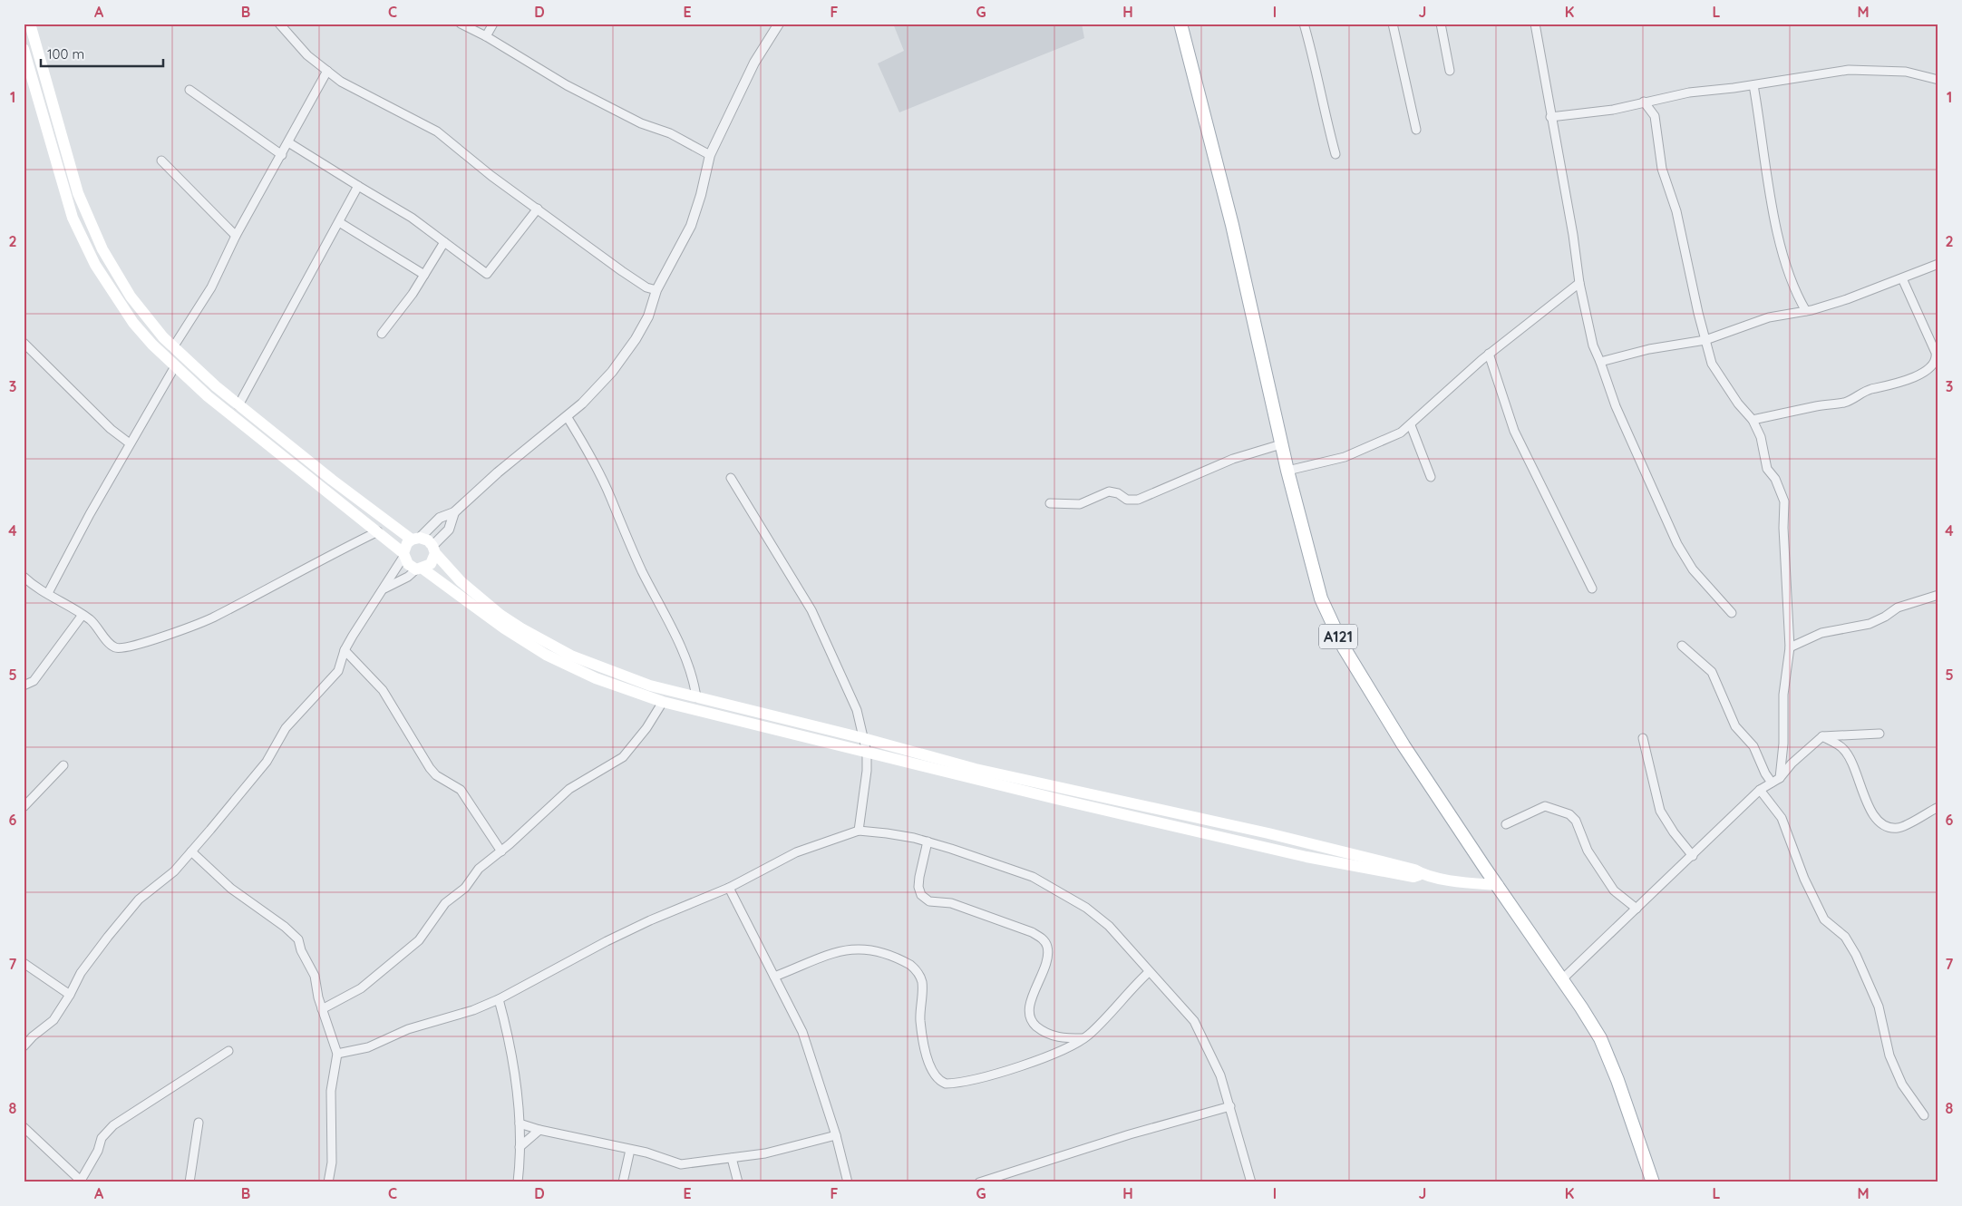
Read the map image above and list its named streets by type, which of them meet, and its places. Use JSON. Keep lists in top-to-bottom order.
{
  "streets": {
    "main road": ["A121"]
  },
  "scale_bar": "100 m",
  "grid": {
    "columns": [
      "A",
      "B",
      "C",
      "D",
      "E",
      "F",
      "G",
      "H",
      "I",
      "J",
      "K",
      "L",
      "M"
    ],
    "rows": [
      "1",
      "2",
      "3",
      "4",
      "5",
      "6",
      "7",
      "8"
    ]
  }
}
